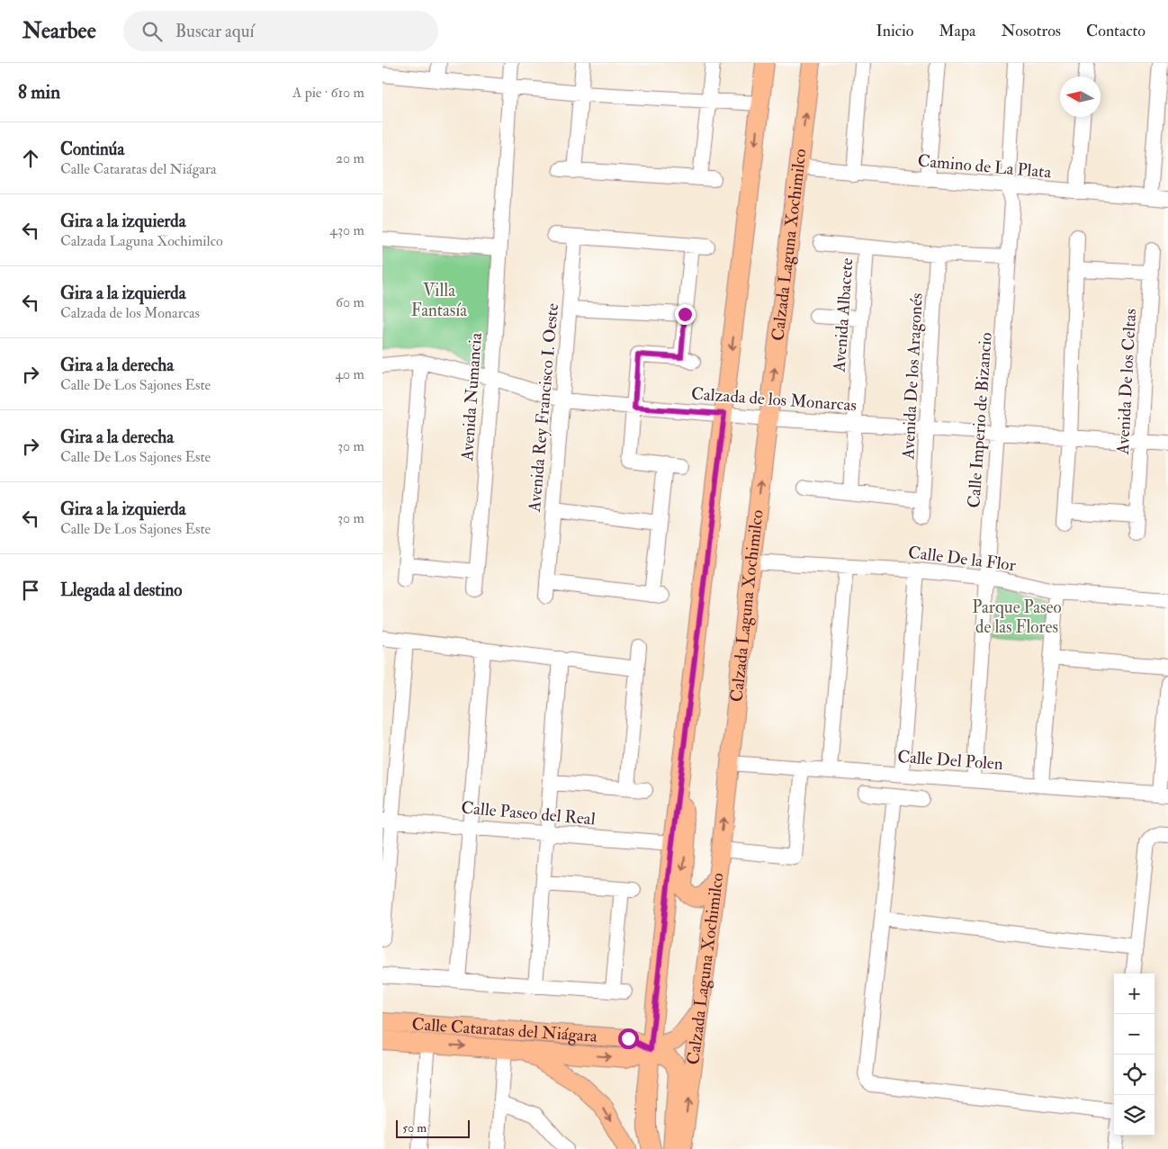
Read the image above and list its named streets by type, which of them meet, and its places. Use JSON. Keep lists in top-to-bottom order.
{
  "streets": {
    "main road": ["Calzada Laguna Xochimilco", "Calle Cataratas del Niágara"],
    "street": [
      "Camino de La Plata",
      "Avenida Albacete",
      "Avenida De los Aragonés",
      "Avenida De los Celtas",
      "Avenida Numancia",
      "Calzada de los Monarcas",
      "Avenida Rey Francisco I. Oeste",
      "Calle Imperio de Bizancio",
      "Calle De la Flor",
      "Calle Del Polen",
      "Calle Paseo del Real"
    ]
  },
  "crossings": [
    ["Camino de La Plata", "Calzada Laguna Xochimilco"],
    ["Camino de La Plata", "Calle Imperio de Bizancio"],
    ["Calzada Laguna Xochimilco", "Calzada de los Monarcas"],
    ["Calzada Laguna Xochimilco", "Calle De la Flor"],
    ["Calzada Laguna Xochimilco", "Calle Del Polen"],
    ["Avenida Albacete", "Calzada de los Monarcas"],
    ["Avenida De los Aragonés", "Calzada de los Monarcas"],
    ["Avenida De los Celtas", "Calzada de los Monarcas"],
    ["Avenida Numancia", "Calzada de los Monarcas"],
    ["Calzada de los Monarcas", "Avenida Rey Francisco I. Oeste"],
    ["Calzada de los Monarcas", "Calle Imperio de Bizancio"],
    ["Calle Imperio de Bizancio", "Calle De la Flor"],
    ["Calle Imperio de Bizancio", "Calle Del Polen"]
  ],
  "parks": ["Villa Fantasía", "Parque Paseo de las Flores"],
  "scale_bar": "50 m",
  "north": "left",
  "page": {
    "header": "Nearbee",
    "search": "Buscar aquí",
    "nav": [
      "Inicio",
      "Mapa",
      "Nosotros",
      "Contacto"
    ],
    "heading": ["8 min", "A pie · 610 m"],
    "list": [
      ["Continúa", "Calle Cataratas del Niágara", "20 m"],
      ["Gira a la izquierda", "Calzada Laguna Xochimilco", "430 m"],
      ["Gira a la izquierda", "Calzada de los Monarcas", "60 m"],
      ["Gira a la derecha", "Calle De Los Sajones Este", "40 m"],
      ["Gira a la derecha", "Calle De Los Sajones Este", "30 m"],
      ["Gira a la izquierda", "Calle De Los Sajones Este", "30 m"],
      "Llegada al destino"
    ],
    "map_buttons": ["+", "−"],
    "scale": "50 m"
  }
}
